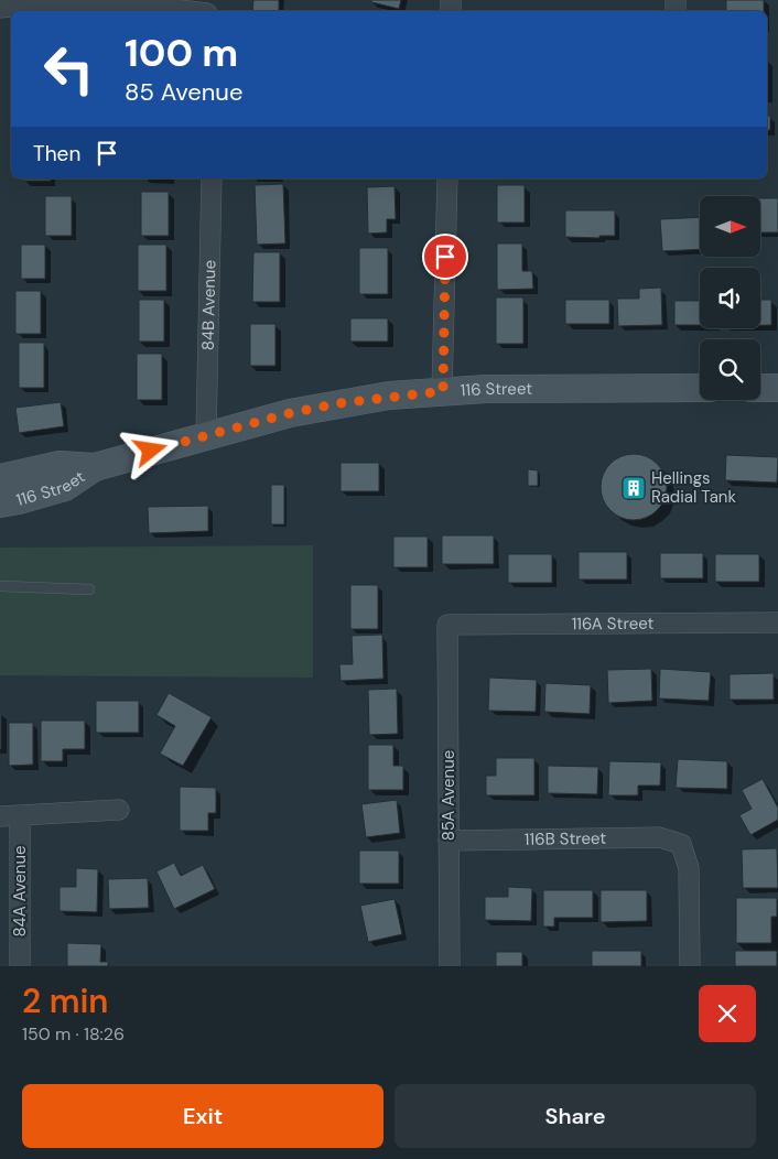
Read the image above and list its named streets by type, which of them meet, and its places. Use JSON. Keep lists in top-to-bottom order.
{
  "streets": {
    "street": [
      "84B Avenue",
      "116 Street",
      "116A Street",
      "85A Avenue",
      "116B Street",
      "84A Avenue"
    ]
  },
  "crossings": [
    ["84B Avenue", "116 Street"],
    ["116A Street", "85A Avenue"],
    ["85A Avenue", "116B Street"]
  ],
  "places": {
    "building": ["Hellings Radial Tank"]
  },
  "north": "right",
  "page": {
    "turn": ["100 m", "85 Avenue"],
    "then": "Then",
    "heading": ["2 min", "150 m · 18:26"],
    "buttons": ["Exit", "Share"]
  }
}
